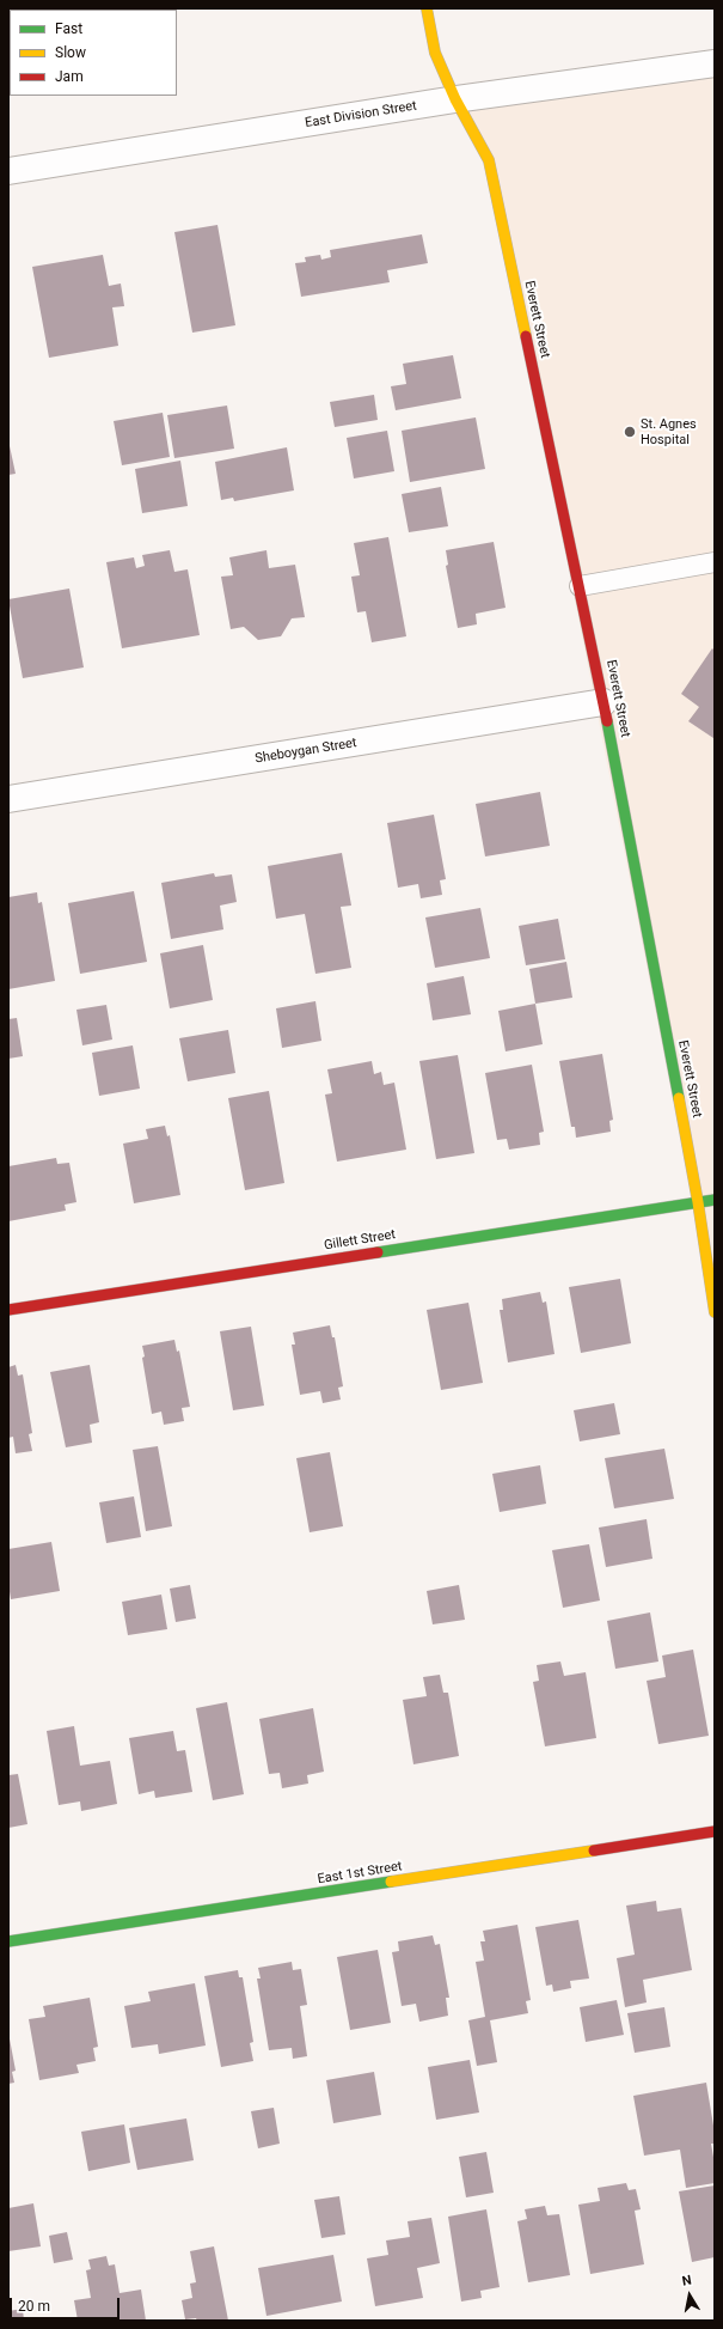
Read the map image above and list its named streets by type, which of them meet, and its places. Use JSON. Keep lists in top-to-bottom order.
{
  "streets": {
    "street": [
      "East Division Street",
      "Everett Street",
      "Sheboygan Street",
      "Gillett Street",
      "East 1st Street"
    ]
  },
  "crossings": [
    ["East Division Street", "Everett Street"],
    ["Everett Street", "Sheboygan Street"],
    ["Everett Street", "Gillett Street"]
  ],
  "places": ["St. Agnes Hospital"],
  "legend": ["Fast", "Slow", "Jam"],
  "scale_bar": "20 m",
  "north": "top"
}
